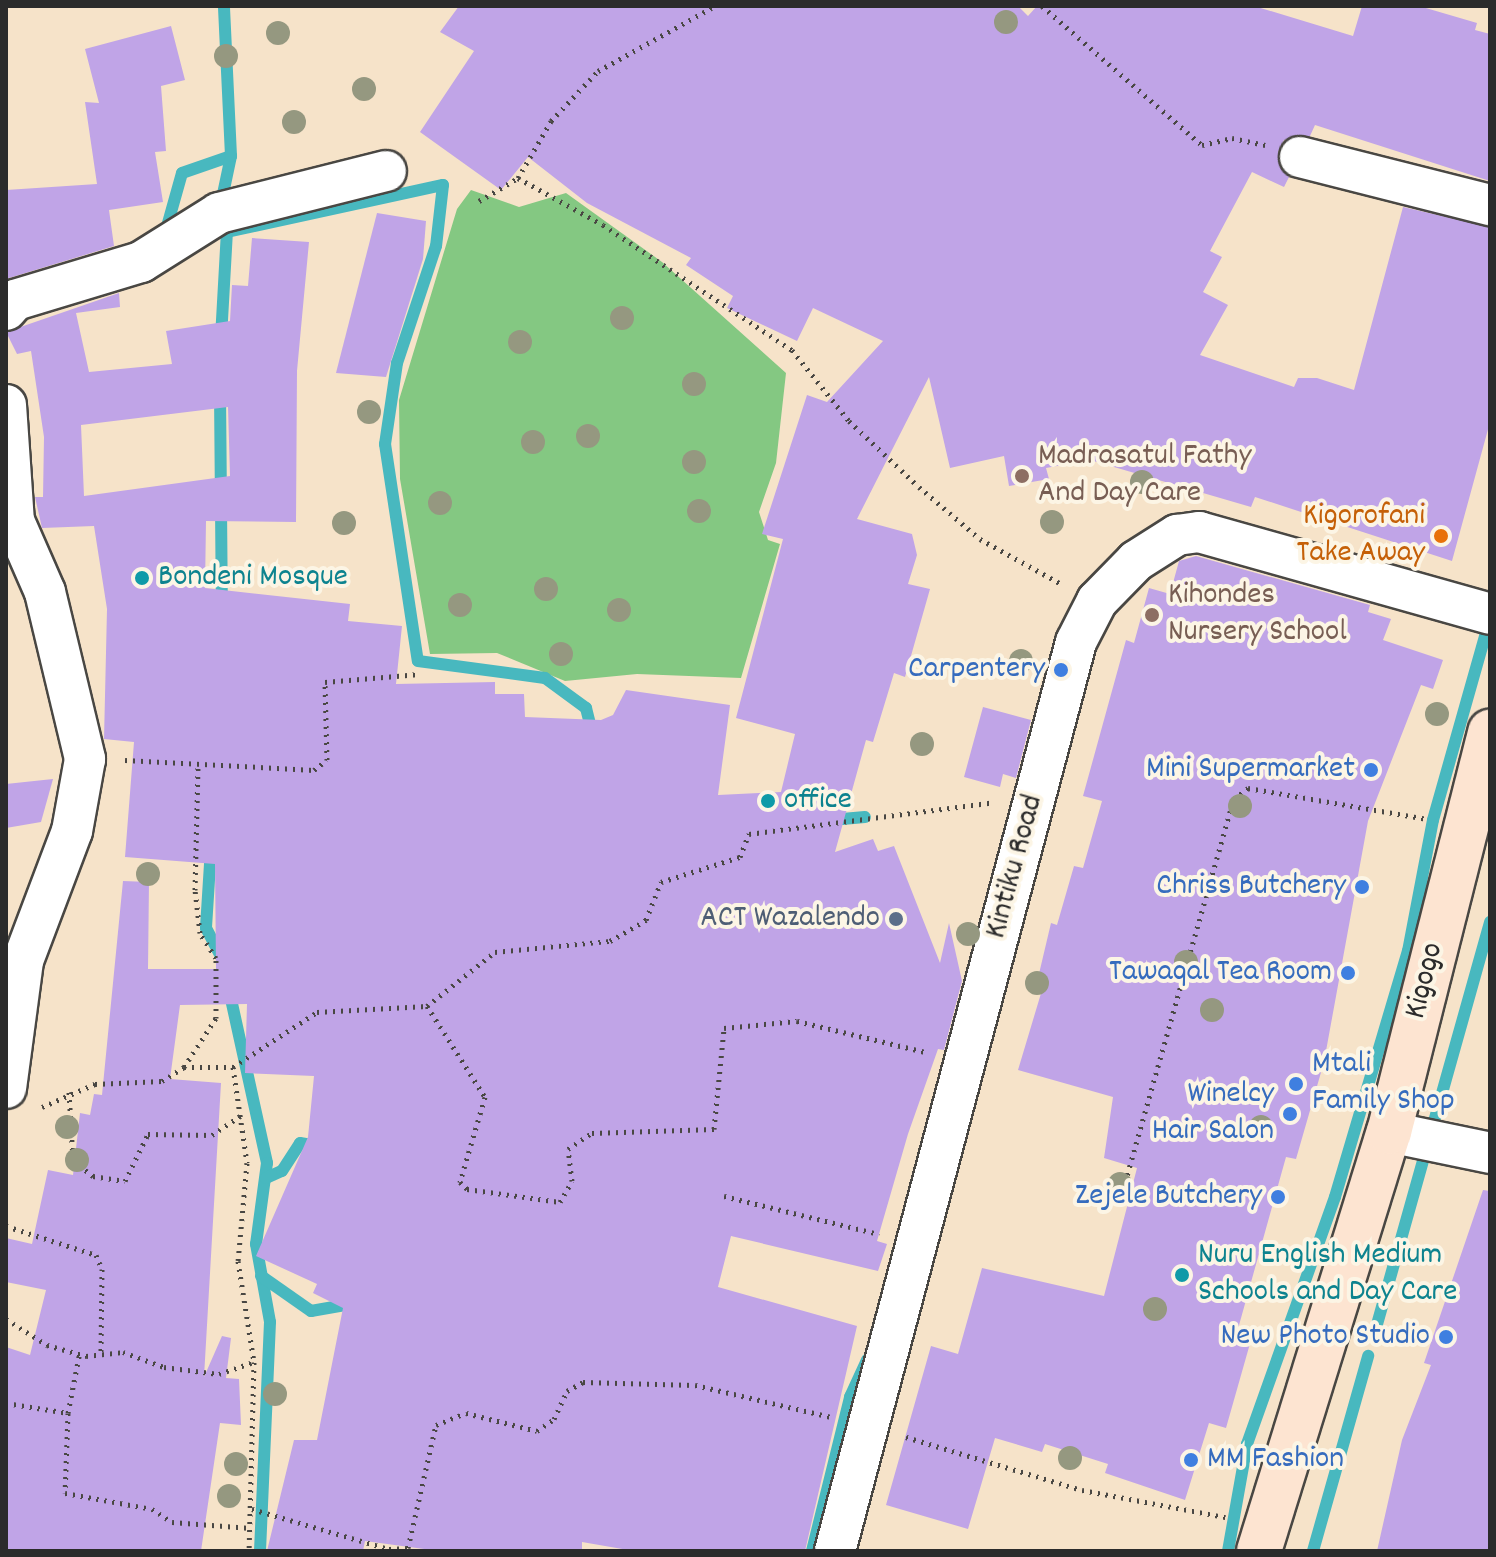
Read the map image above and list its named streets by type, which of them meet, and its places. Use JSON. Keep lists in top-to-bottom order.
{
  "streets": {
    "main road": ["Kigogo"],
    "street": ["Kintiku Road"]
  },
  "places": [
    "Madrasatul Fathy And Day Care",
    "Kigorofani Take Away",
    "Bondeni Mosque",
    "Kihondes Nursery School",
    "Carpentery",
    "Mini Supermarket",
    "office",
    "Chriss Butchery",
    "ACT Wazalendo",
    "Tawaqal Tea Room",
    "Mtali Family Shop",
    "Winelcy Hair Salon",
    "Zejele Butchery",
    "Nuru English Medium Schools and Day Care",
    "New Photo Studio",
    "MM Fashion"
  ]
}
